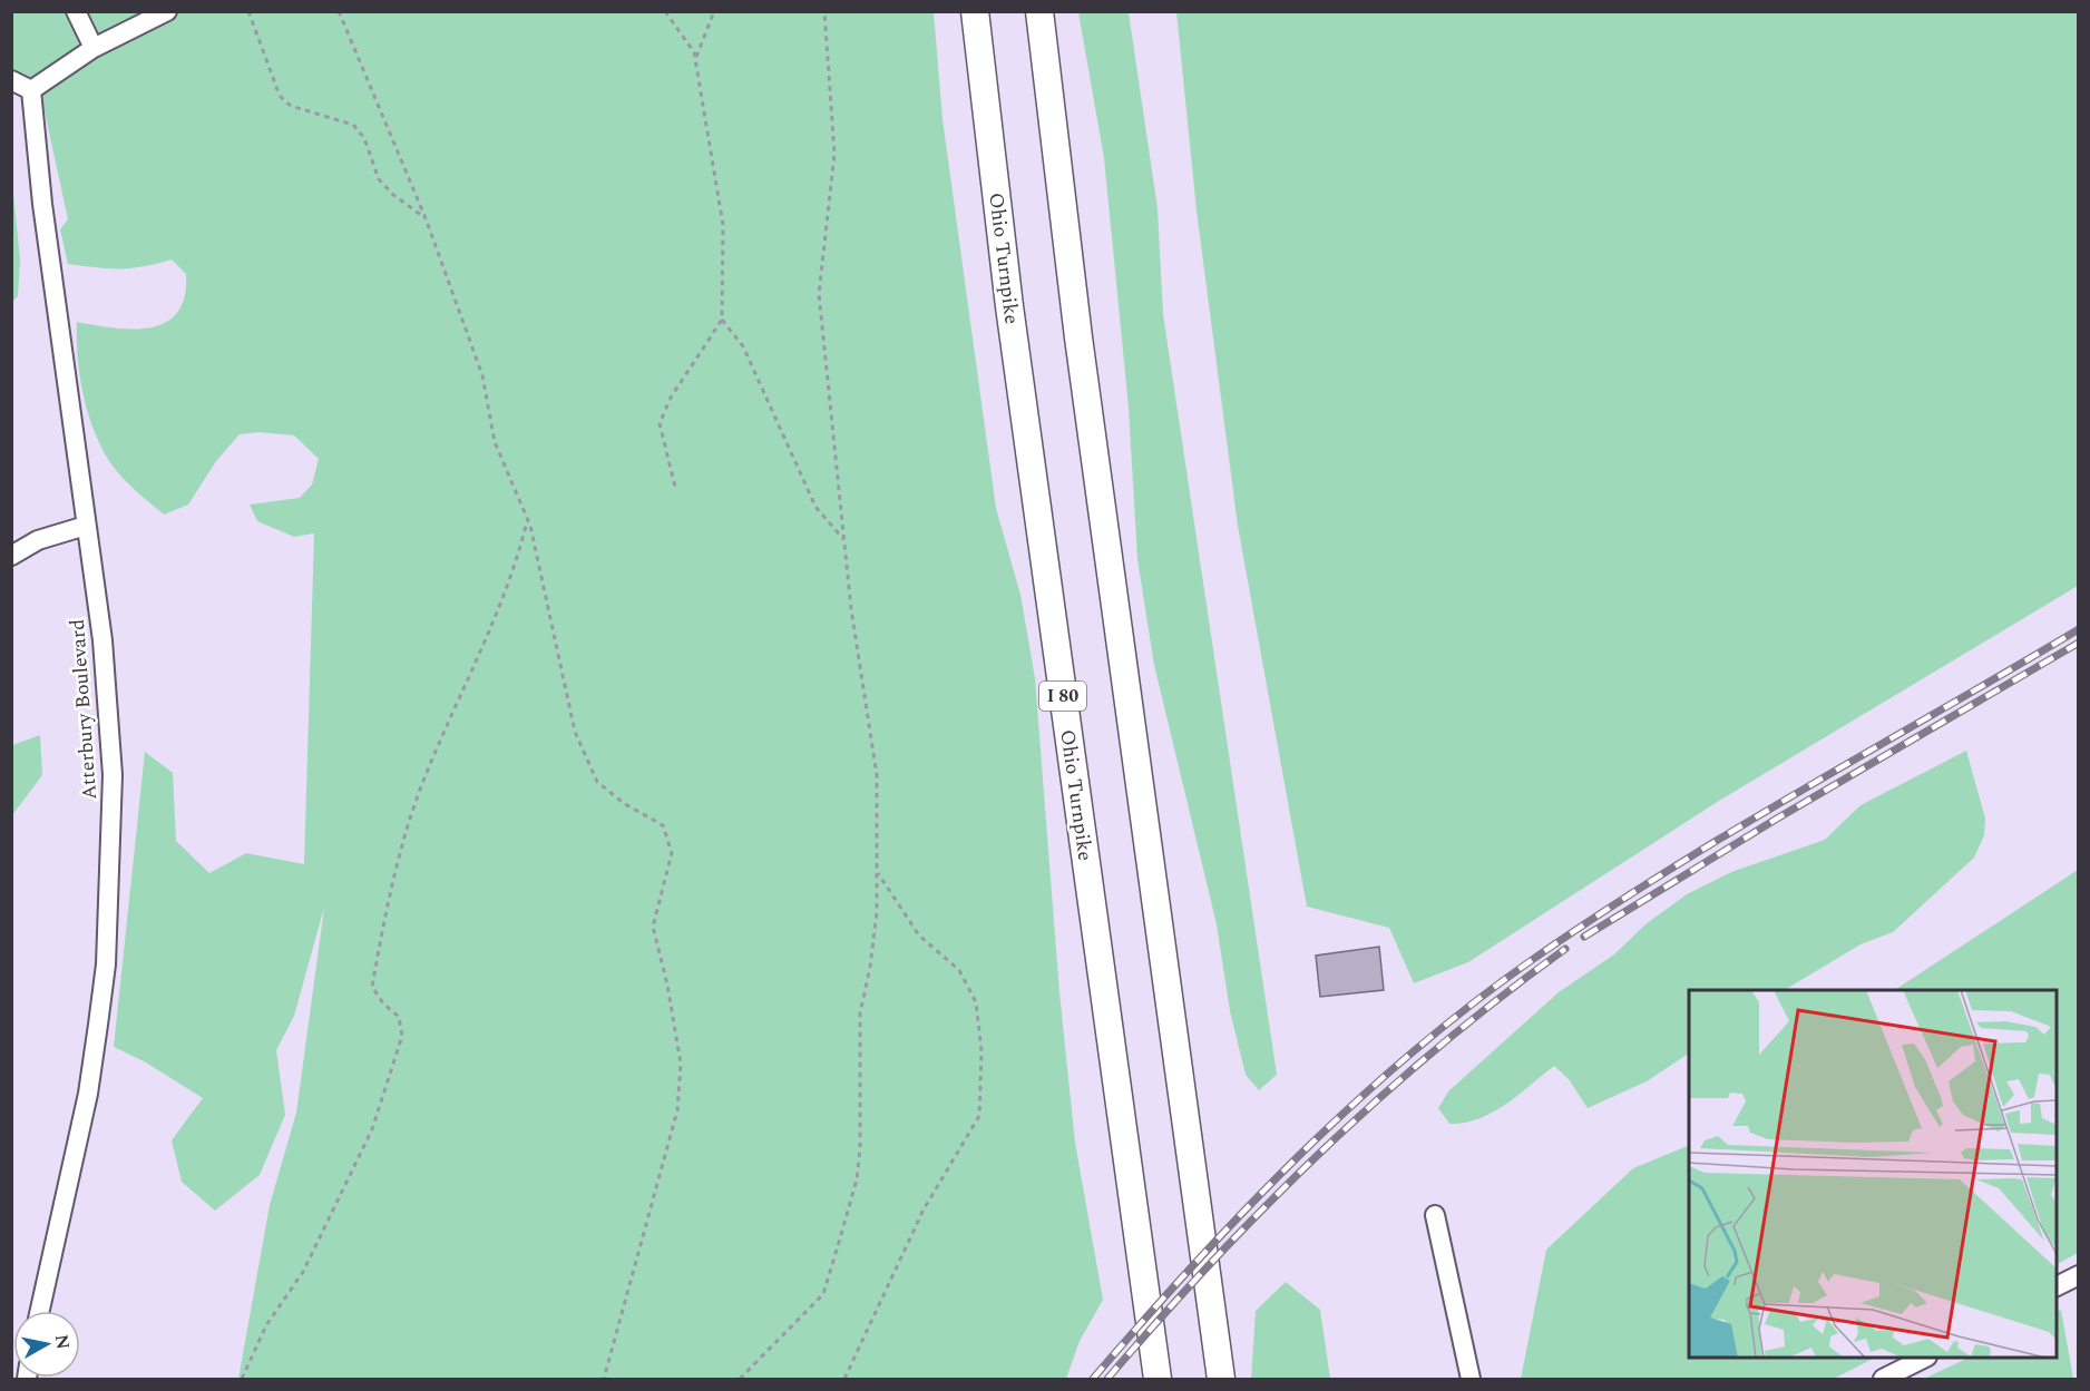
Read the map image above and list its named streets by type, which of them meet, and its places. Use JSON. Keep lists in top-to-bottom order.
{
  "streets": {
    "highway": ["Ohio Turnpike", "I 80"],
    "street": ["Atterbury Boulevard"]
  },
  "north": "right"
}
